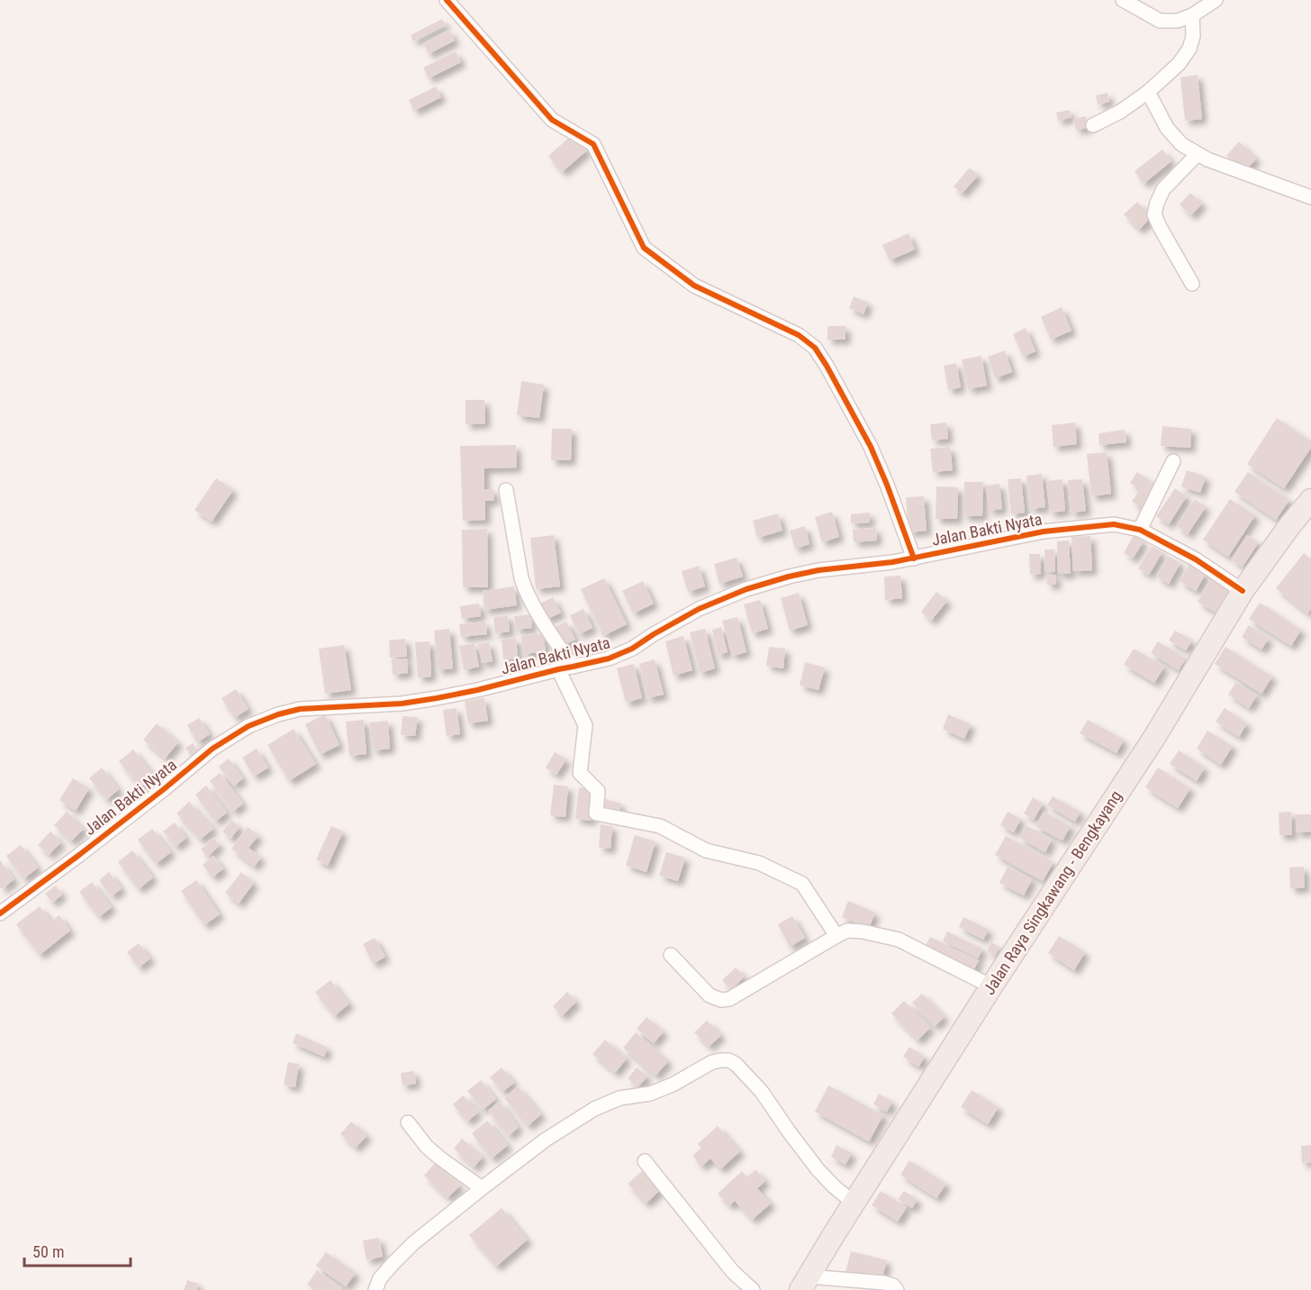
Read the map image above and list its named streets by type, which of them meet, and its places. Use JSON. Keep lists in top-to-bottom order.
{
  "streets": {
    "main road": ["Jalan Raya Singkawang - Bengkayang"],
    "street": ["Jalan Bakti Nyata"]
  },
  "crossings": [
    ["Jalan Bakti Nyata", "Jalan Raya Singkawang - Bengkayang"]
  ],
  "scale_bar": "50 m"
}
